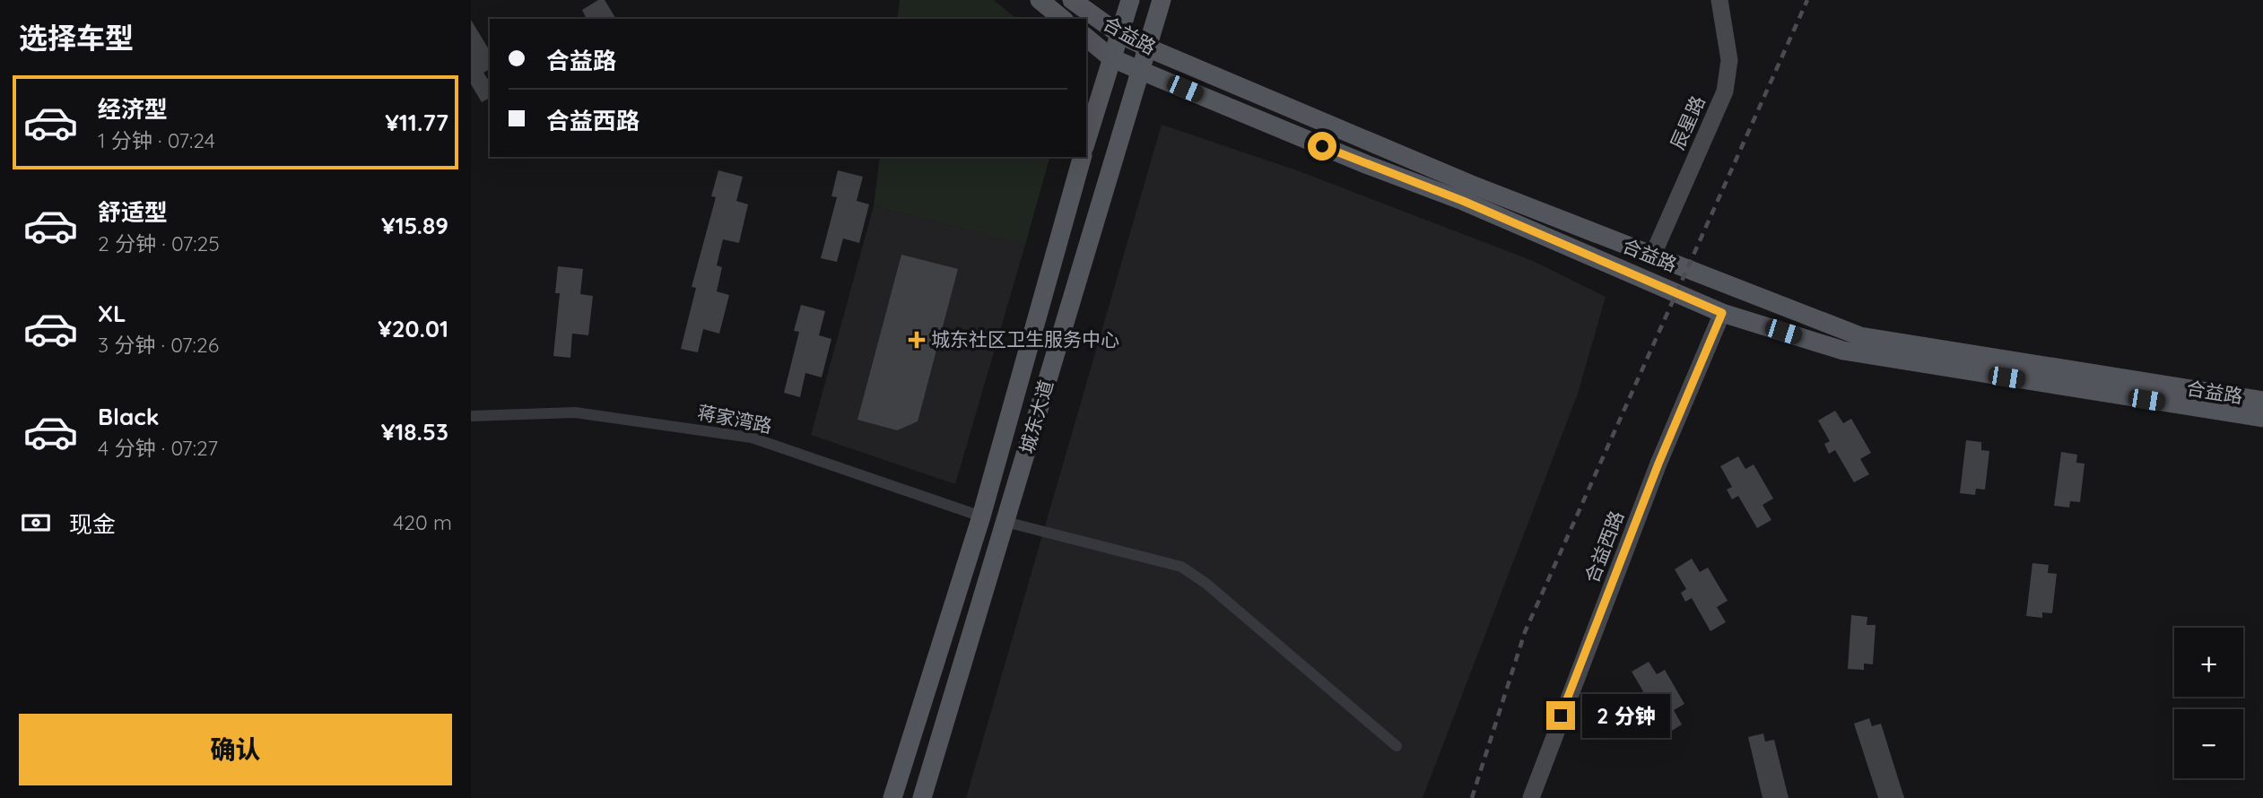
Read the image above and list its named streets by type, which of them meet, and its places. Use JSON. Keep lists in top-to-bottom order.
{
  "streets": {
    "main road": ["合益路", "城东大道"],
    "street": ["辰星路", "蒋家湾路", "合益西路"]
  },
  "crossings": [
    ["合益路", "辰星路"],
    ["合益路", "城东大道"],
    ["合益路", "合益西路"],
    ["城东大道", "蒋家湾路"]
  ],
  "places": {
    "health": ["城东社区卫生服务中心"]
  },
  "page": {
    "heading": "选择车型",
    "banner": ["合益路", "合益西路"],
    "list": [
      {
        "name": "经济型",
        "note": "1 分钟 · 07:24",
        "value": "¥11.77"
      },
      {
        "name": "舒适型",
        "note": "2 分钟 · 07:25",
        "value": "¥15.89"
      },
      {
        "name": "XL",
        "note": "3 分钟 · 07:26",
        "value": "¥20.01"
      },
      {
        "name": "Black",
        "note": "4 分钟 · 07:27",
        "value": "¥18.53"
      }
    ],
    "pay": ["现金", "420 m"],
    "map_buttons": ["+", "−"],
    "bubble": "2 分钟",
    "buttons": "确认"
  }
}
